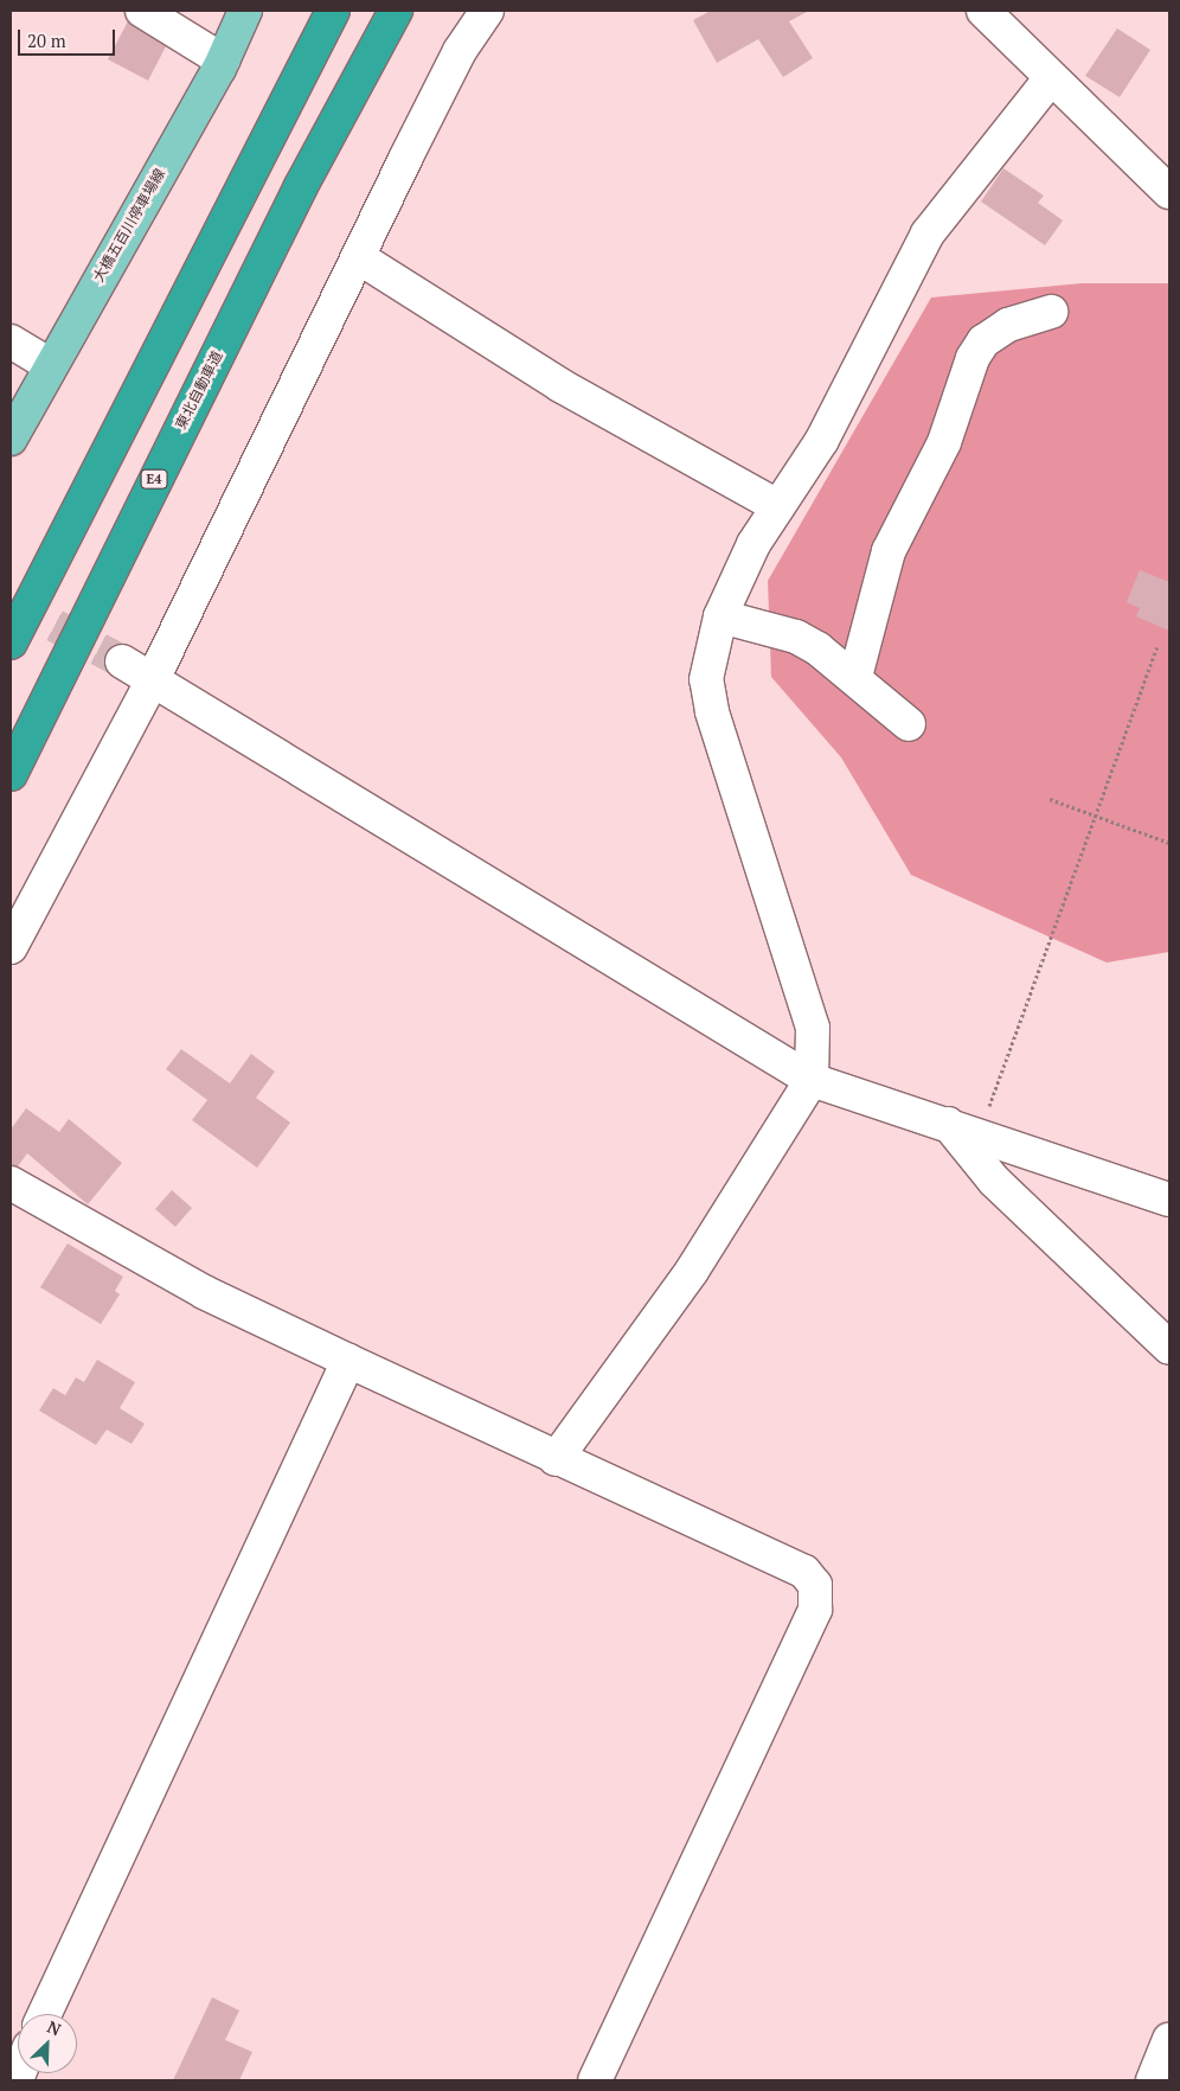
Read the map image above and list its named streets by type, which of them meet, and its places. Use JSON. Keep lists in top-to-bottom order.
{
  "streets": {
    "highway": ["東北自動車道", "E4"],
    "main road": ["大橋五百川停車場線"]
  },
  "scale_bar": "20 m",
  "north": "top right"
}
